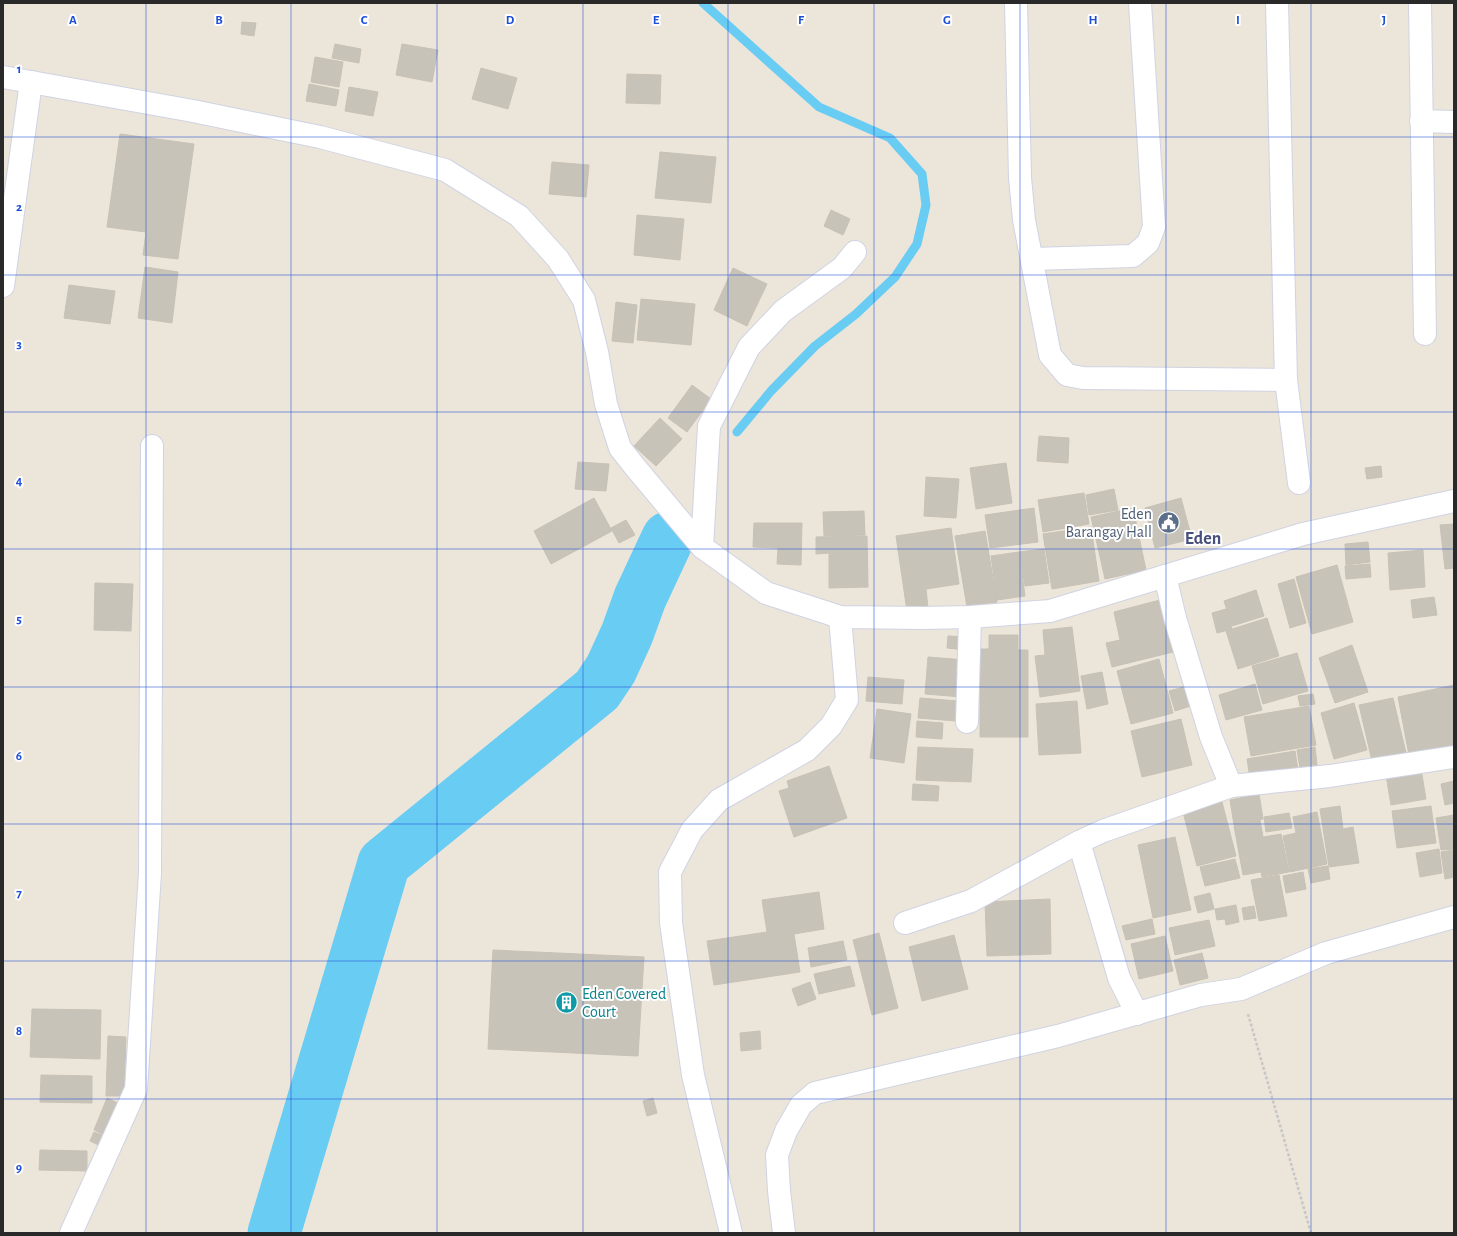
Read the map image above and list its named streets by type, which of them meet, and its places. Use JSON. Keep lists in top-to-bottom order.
{
  "districts": ["Eden"],
  "places": {
    "public building": ["Eden Barangay Hall"],
    "building": ["Eden Covered Court"]
  },
  "grid": {
    "columns": [
      "A",
      "B",
      "C",
      "D",
      "E",
      "F",
      "G",
      "H",
      "I",
      "J"
    ],
    "rows": [
      "1",
      "2",
      "3",
      "4",
      "5",
      "6",
      "7",
      "8",
      "9"
    ]
  }
}
